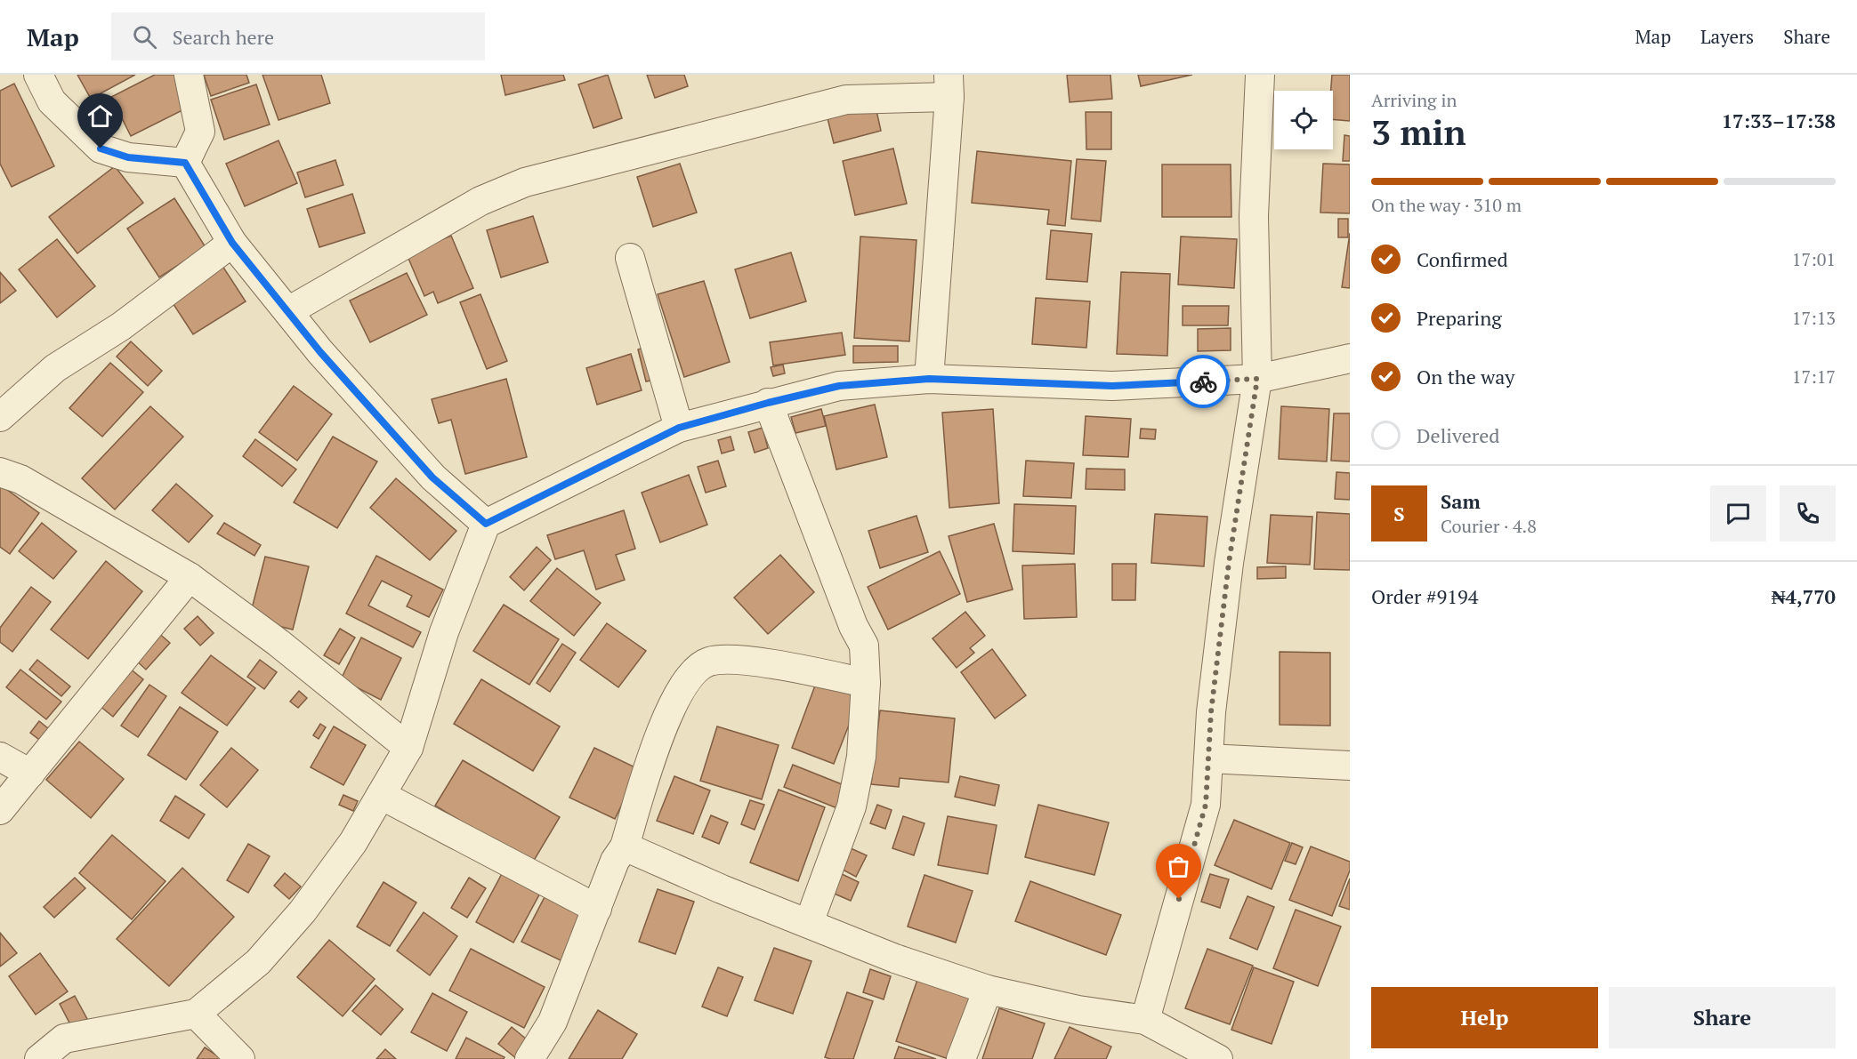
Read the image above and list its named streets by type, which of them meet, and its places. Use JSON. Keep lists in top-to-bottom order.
{
  "page": {
    "header": "Map",
    "search": "Search here",
    "nav": ["Map", "Layers", "Share"],
    "heading": ["3 min", "Arriving in", "17:33–17:38"],
    "panel": [
      "Sam",
      "Courier · 4.8",
      "Order #9194",
      "₦4,770"
    ],
    "bar": "On the way · 310 m",
    "list": [
      ["Confirmed", "17:01"],
      ["Preparing", "17:13"],
      ["On the way", "17:17"],
      "Delivered"
    ],
    "round": "S",
    "buttons": ["Help", "Share"]
  }
}
